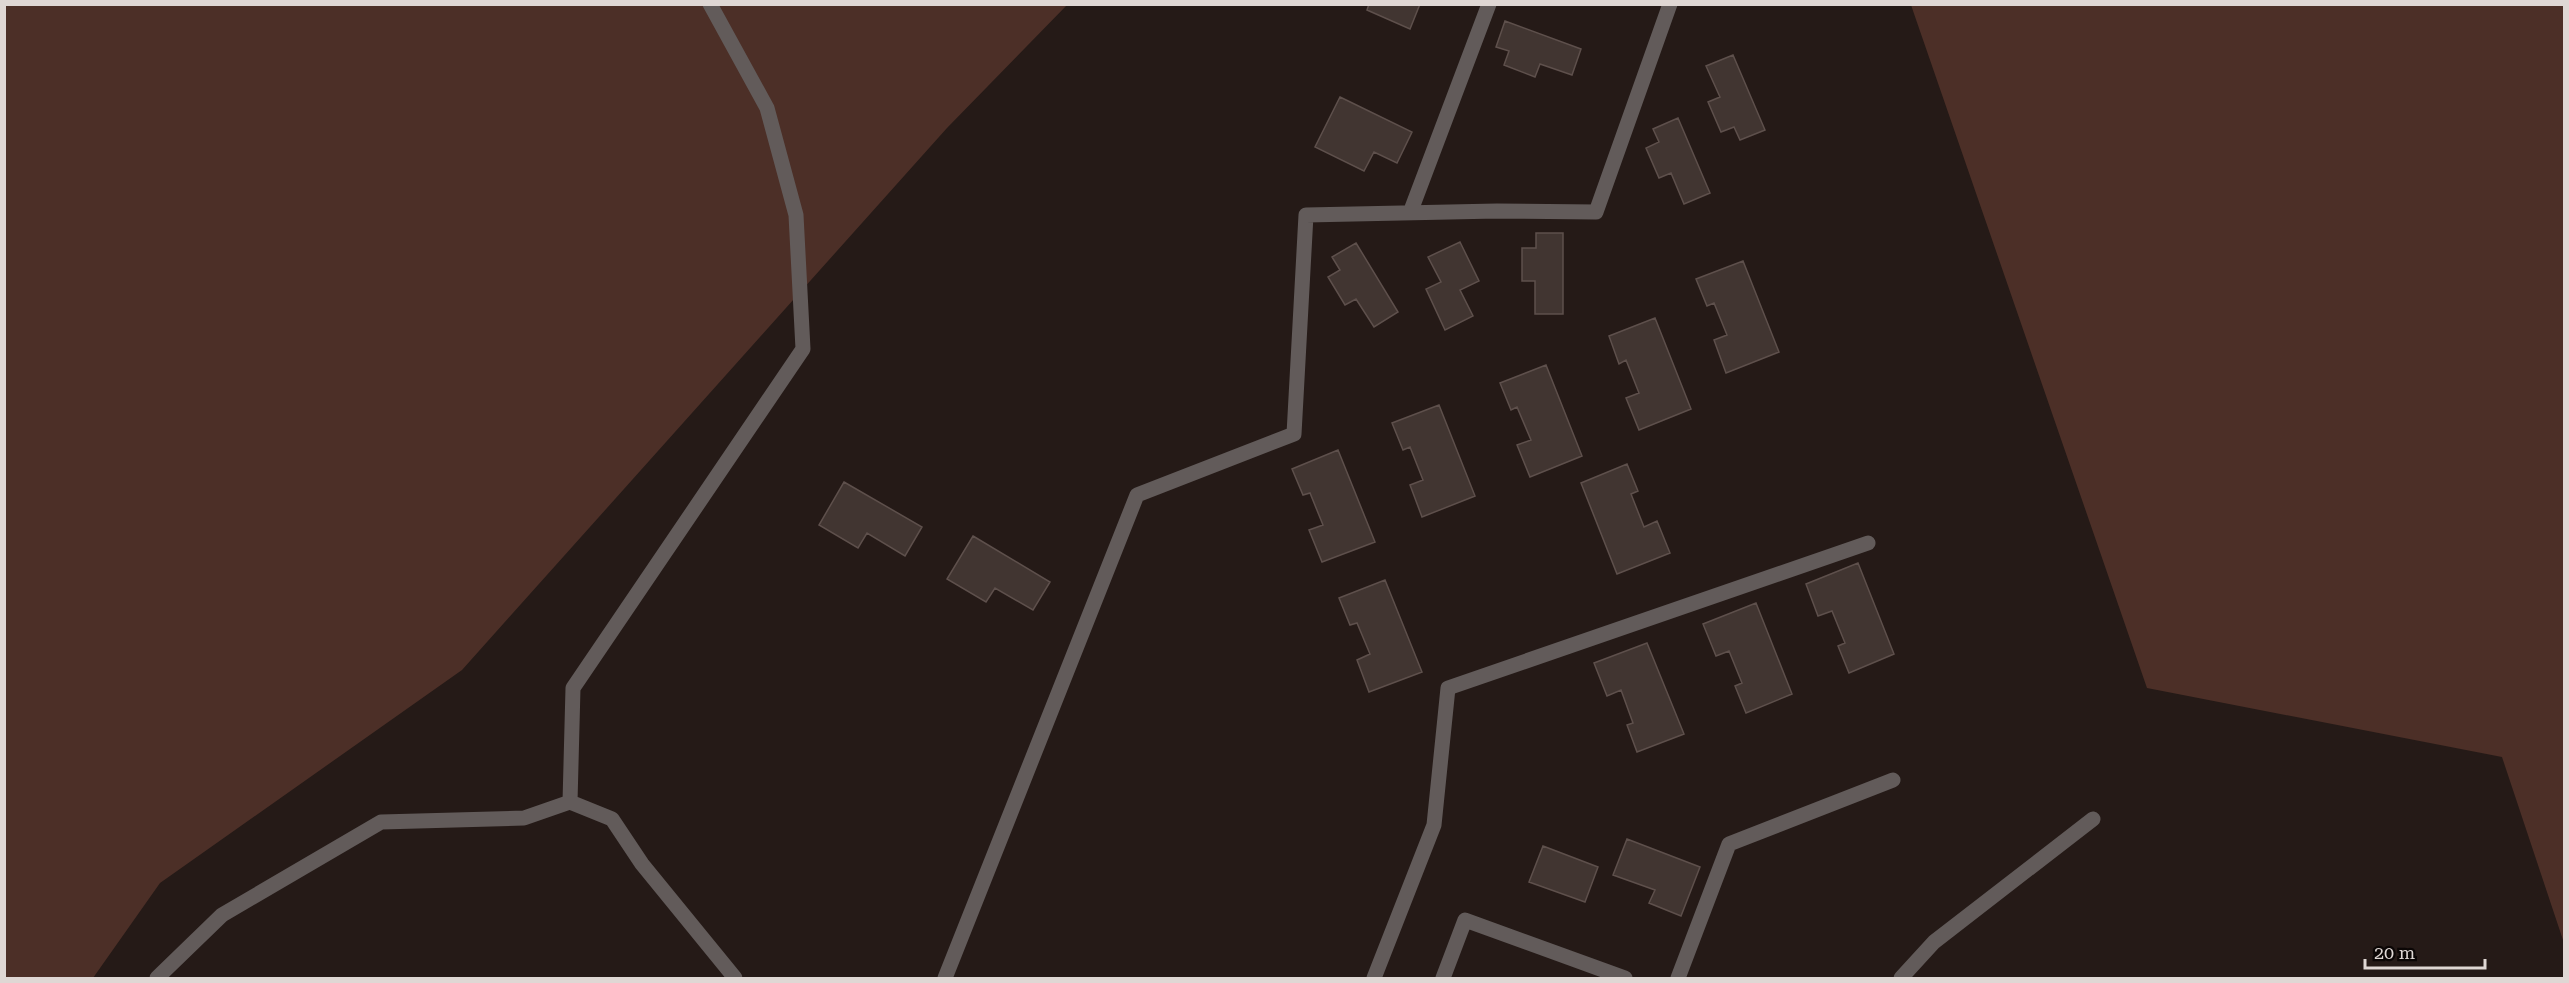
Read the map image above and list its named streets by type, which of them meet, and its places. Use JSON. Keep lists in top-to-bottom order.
{
  "scale_bar": "20 m"
}
